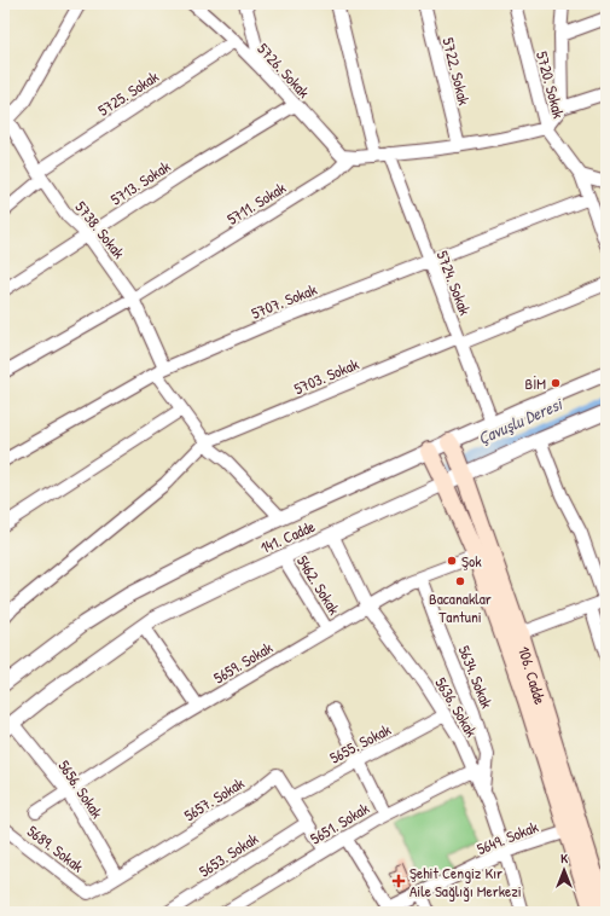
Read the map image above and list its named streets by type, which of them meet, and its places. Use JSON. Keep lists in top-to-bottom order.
{
  "streets": {
    "main road": ["106. Cadde"],
    "street": [
      "5726. Sokak",
      "5722. Sokak",
      "5720. Sokak",
      "5725. Sokak",
      "5713. Sokak",
      "5711. Sokak",
      "5738. Sokak",
      "5724. Sokak",
      "5707. Sokak",
      "5703. Sokak",
      "141. Cadde",
      "5462. Sokak",
      "5659. Sokak",
      "5634. Sokak",
      "5636. Sokak",
      "5655. Sokak",
      "5656. Sokak",
      "5657. Sokak",
      "5651. Sokak",
      "5649. Sokak",
      "5689. Sokak",
      "5653. Sokak"
    ]
  },
  "crossings": [
    ["5726. Sokak", "5725. Sokak"],
    ["5726. Sokak", "5713. Sokak"],
    ["5726. Sokak", "5711. Sokak"],
    ["5720. Sokak", "5707. Sokak"],
    ["5725. Sokak", "5738. Sokak"],
    ["5713. Sokak", "5738. Sokak"],
    ["5711. Sokak", "5738. Sokak"],
    ["5738. Sokak", "5707. Sokak"],
    ["5738. Sokak", "5703. Sokak"],
    ["5738. Sokak", "141. Cadde"],
    ["5724. Sokak", "5707. Sokak"],
    ["5724. Sokak", "5703. Sokak"],
    ["5724. Sokak", "141. Cadde"],
    ["141. Cadde", "5462. Sokak"],
    ["141. Cadde", "106. Cadde"],
    ["141. Cadde", "5636. Sokak"],
    ["141. Cadde", "5656. Sokak"],
    ["5462. Sokak", "5659. Sokak"],
    ["5659. Sokak", "106. Cadde"],
    ["5659. Sokak", "5634. Sokak"],
    ["5659. Sokak", "5636. Sokak"],
    ["5659. Sokak", "5656. Sokak"],
    ["106. Cadde", "5649. Sokak"],
    ["5634. Sokak", "5636. Sokak"],
    ["5636. Sokak", "5655. Sokak"],
    ["5636. Sokak", "5651. Sokak"],
    ["5636. Sokak", "5649. Sokak"],
    ["5655. Sokak", "5657. Sokak"],
    ["5656. Sokak", "5657. Sokak"],
    ["5657. Sokak", "5651. Sokak"],
    ["5657. Sokak", "5689. Sokak"],
    ["5657. Sokak", "5653. Sokak"]
  ],
  "water": ["Çavuşlu Deresi"],
  "places": {
    "other": ["BİM", "Şok", "Bacanaklar Tantuni"],
    "health": ["Şehit Cengiz Kır Aile Sağlığı Merkezi"]
  },
  "north": "top"
}
